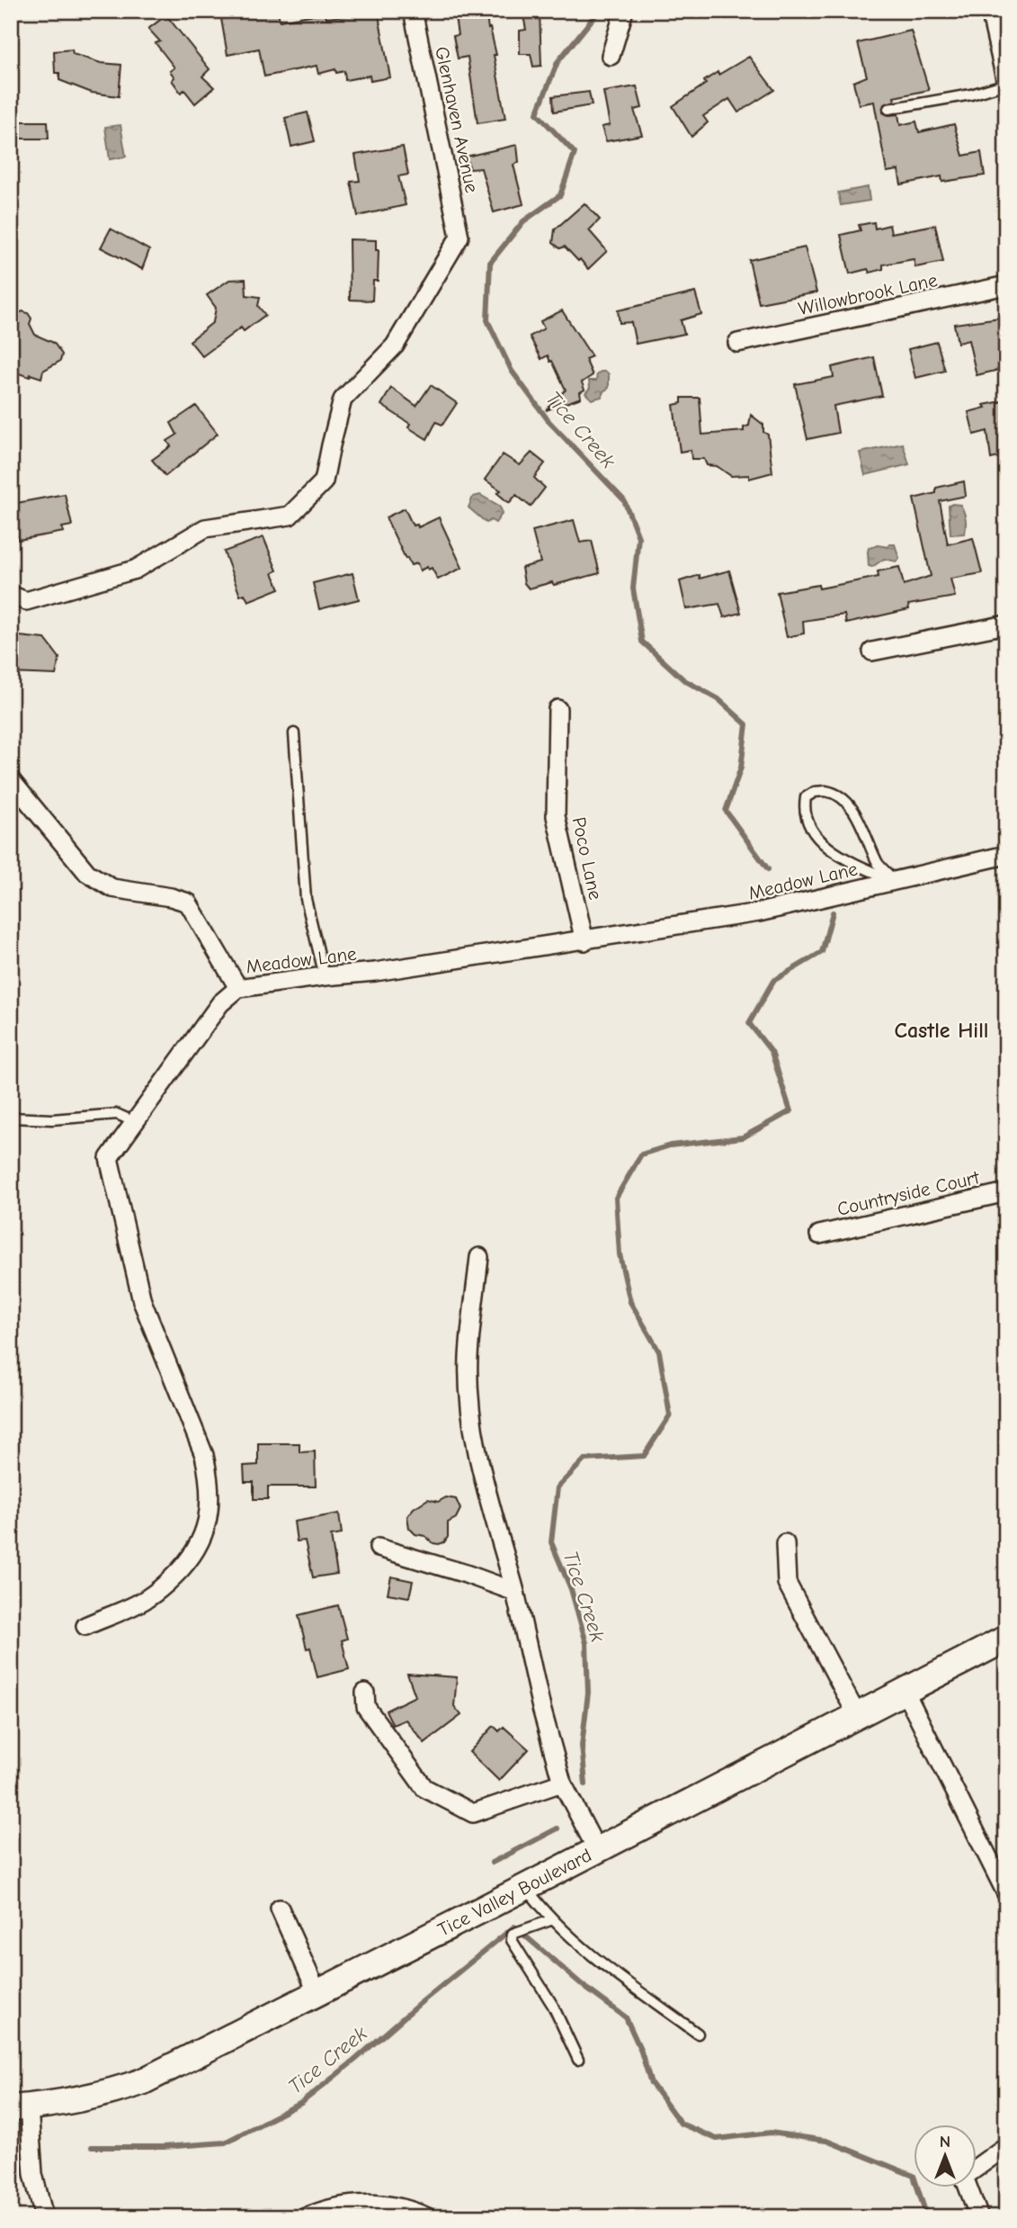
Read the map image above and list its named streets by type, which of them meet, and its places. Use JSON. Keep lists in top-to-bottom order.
{
  "streets": {
    "street": [
      "Glenhaven Avenue",
      "Willowbrook Lane",
      "Poco Lane",
      "Meadow Lane",
      "Countryside Court",
      "Tice Valley Boulevard"
    ]
  },
  "crossings": [
    ["Poco Lane", "Meadow Lane"]
  ],
  "districts": ["Castle Hill"],
  "water": ["Tice Creek"],
  "north": "top"
}
